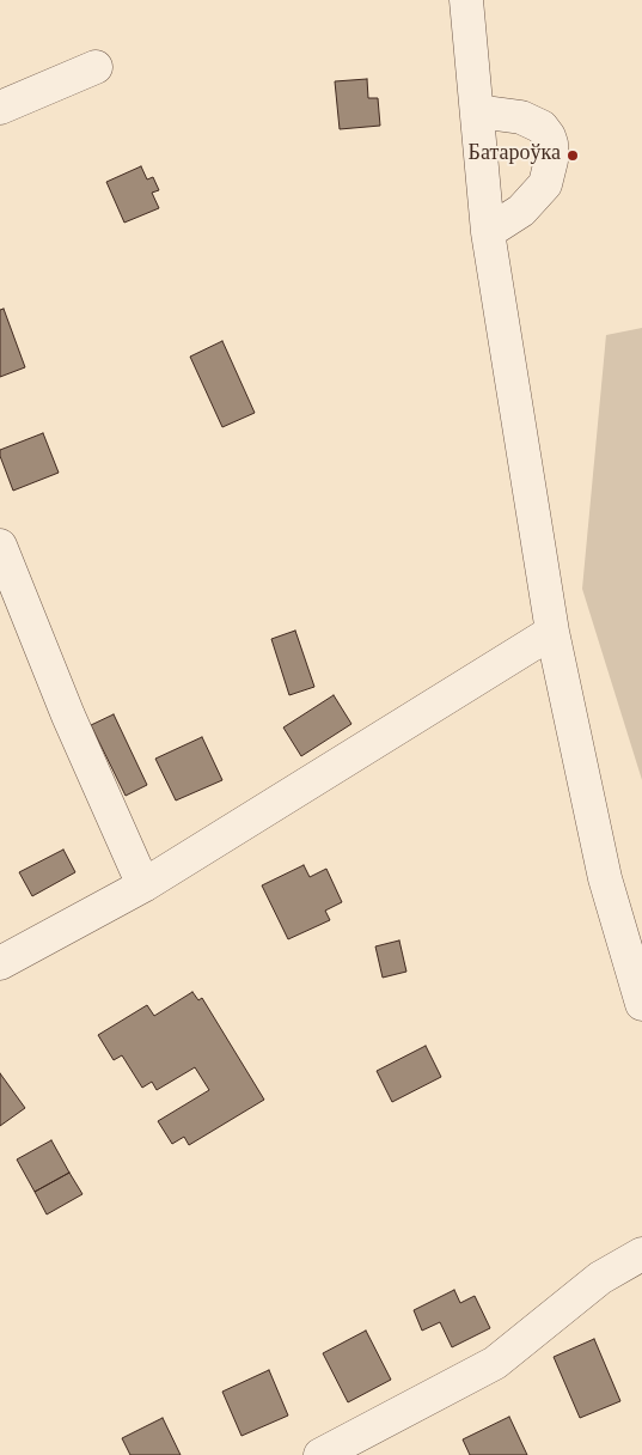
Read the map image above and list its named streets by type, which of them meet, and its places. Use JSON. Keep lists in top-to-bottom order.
{
  "places": ["Батароўка"]
}
